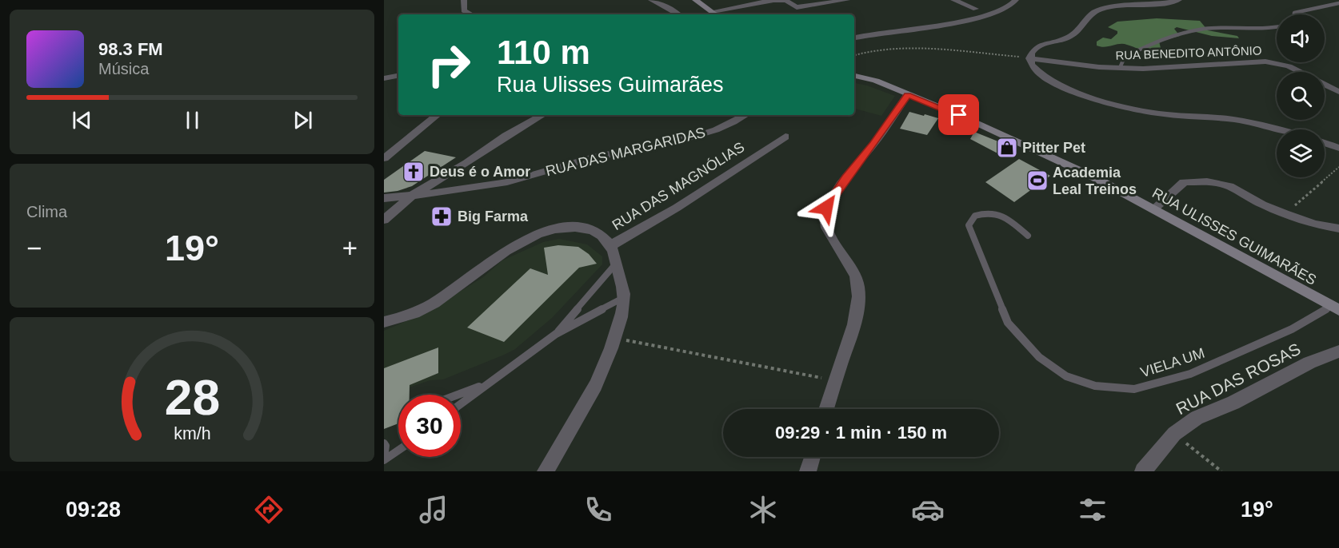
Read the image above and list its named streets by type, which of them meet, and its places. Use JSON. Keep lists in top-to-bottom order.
{
  "streets": {
    "main road": ["RUA ULISSES GUIMARÃES"],
    "street": [
      "RUA BENEDITO ANTÔNIO",
      "RUA DAS MARGARIDAS",
      "RUA DAS MAGNÓLIAS",
      "RUA DAS ROSAS"
    ],
    "lane": ["VIELA UM"]
  },
  "crossings": [
    ["RUA ULISSES GUIMARÃES", "VIELA UM"]
  ],
  "places": {
    "shop": ["Pitter Pet"],
    "church": ["Deus é o Amor"],
    "sports": ["Academia Leal Treinos"],
    "pharmacy": ["Big Farma"]
  },
  "page": {
    "turn": ["110 m", "Rua Ulisses Guimarães"],
    "song": ["98.3 FM", "Música"],
    "tile": "Clima",
    "heat": ["−", "19°", "+"],
    "limit": "30",
    "trip": "09:29 · 1 min · 150 m",
    "tabs": ["09:28", "19°"],
    "gauge": ["28", "km/h"]
  }
}
